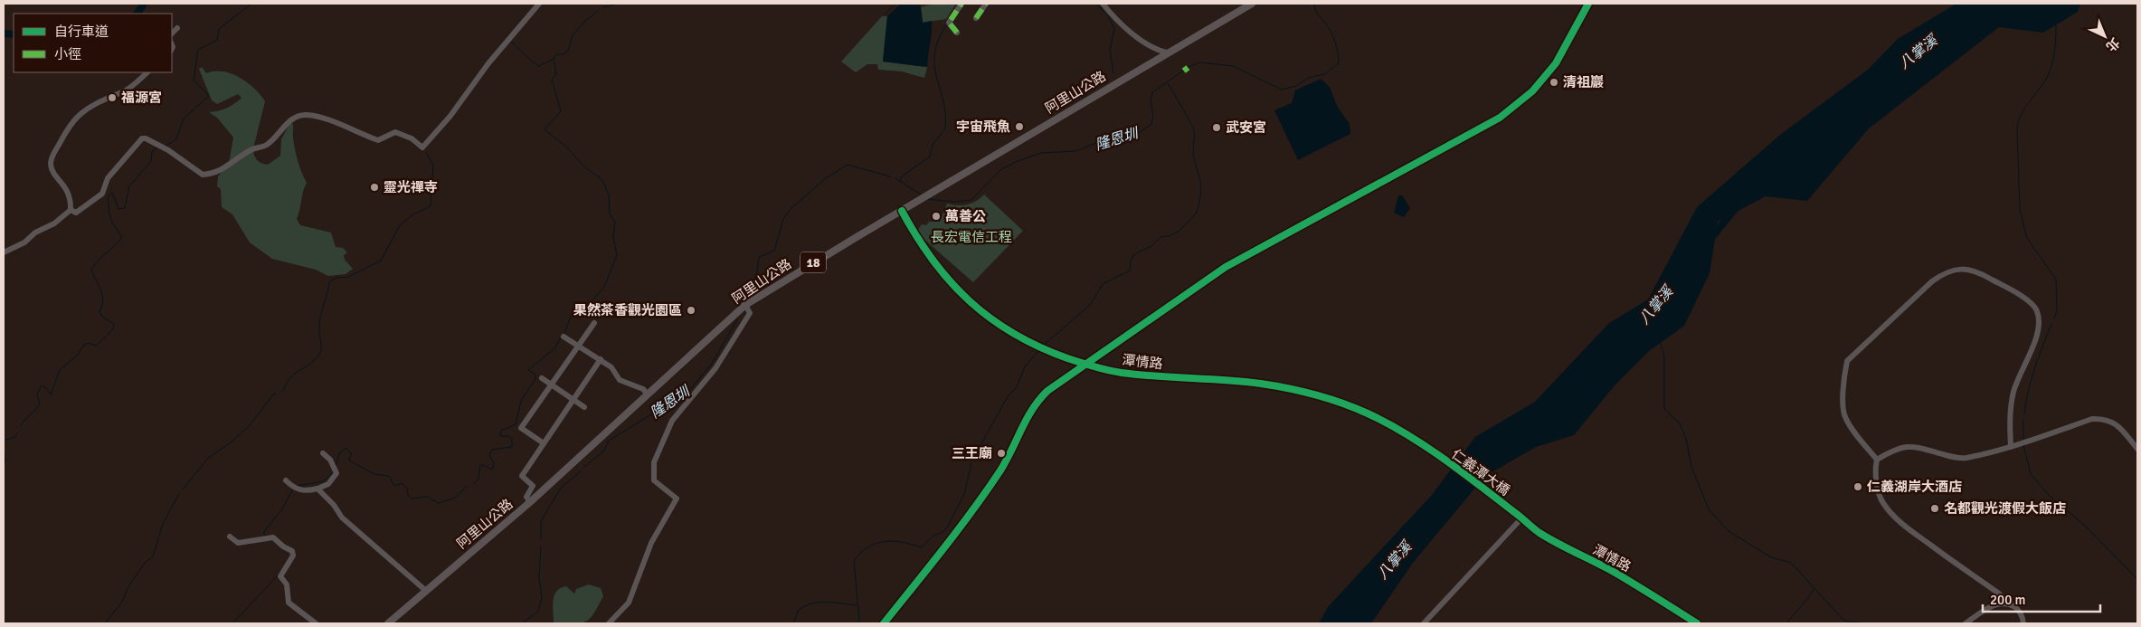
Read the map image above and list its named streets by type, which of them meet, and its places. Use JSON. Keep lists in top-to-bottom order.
{
  "streets": {
    "main road": ["阿里山公路", "18"],
    "street": ["潭情路", "仁義潭大橋"]
  },
  "crossings": [
    ["阿里山公路", "18"],
    ["阿里山公路", "潭情路"],
    ["潭情路", "仁義潭大橋"]
  ],
  "water": ["八掌溪", "隆恩圳"],
  "parks": ["長宏電信工程"],
  "places": [
    "清祖巖",
    "福源宮",
    "宇宙飛魚",
    "武安宮",
    "靈光禪寺",
    "萬善公",
    "果然茶香觀光園區",
    "三王廟",
    "仁義湖岸大酒店",
    "名都觀光渡假大飯店"
  ],
  "legend": ["自行車道", "小徑"],
  "scale_bar": "200 m",
  "north": "bottom right"
}
